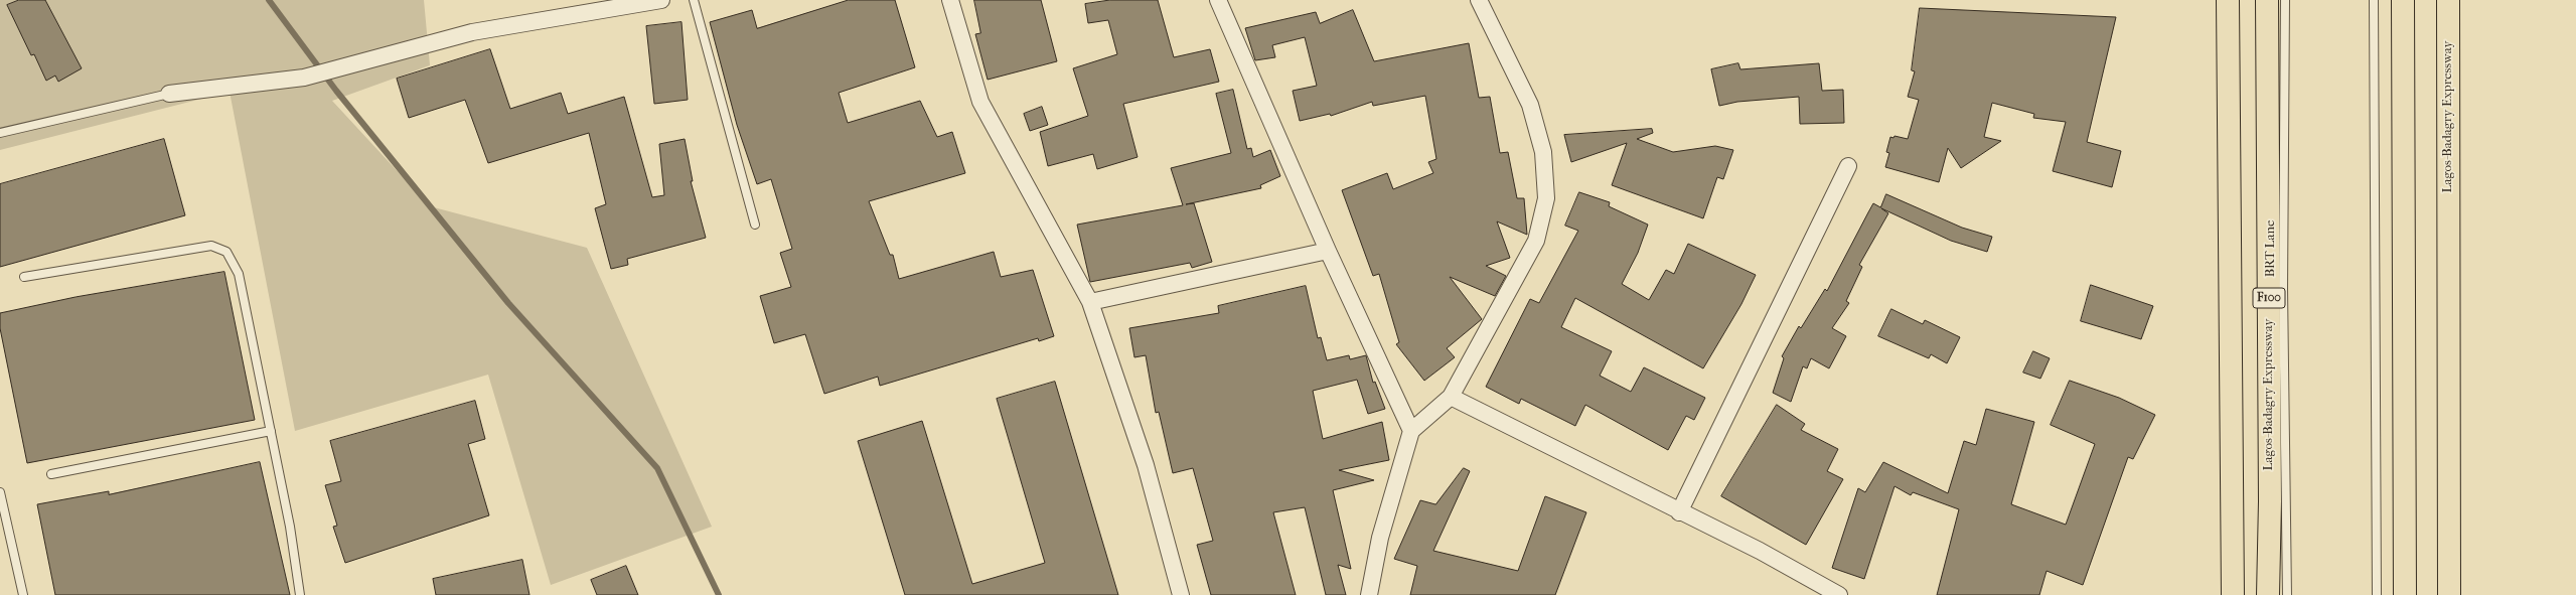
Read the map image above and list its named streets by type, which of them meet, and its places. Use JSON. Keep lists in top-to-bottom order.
{
  "streets": {
    "main road": ["Lagos-Badagry Expressway", "F100"],
    "lane": ["BRT Lane"]
  }
}
